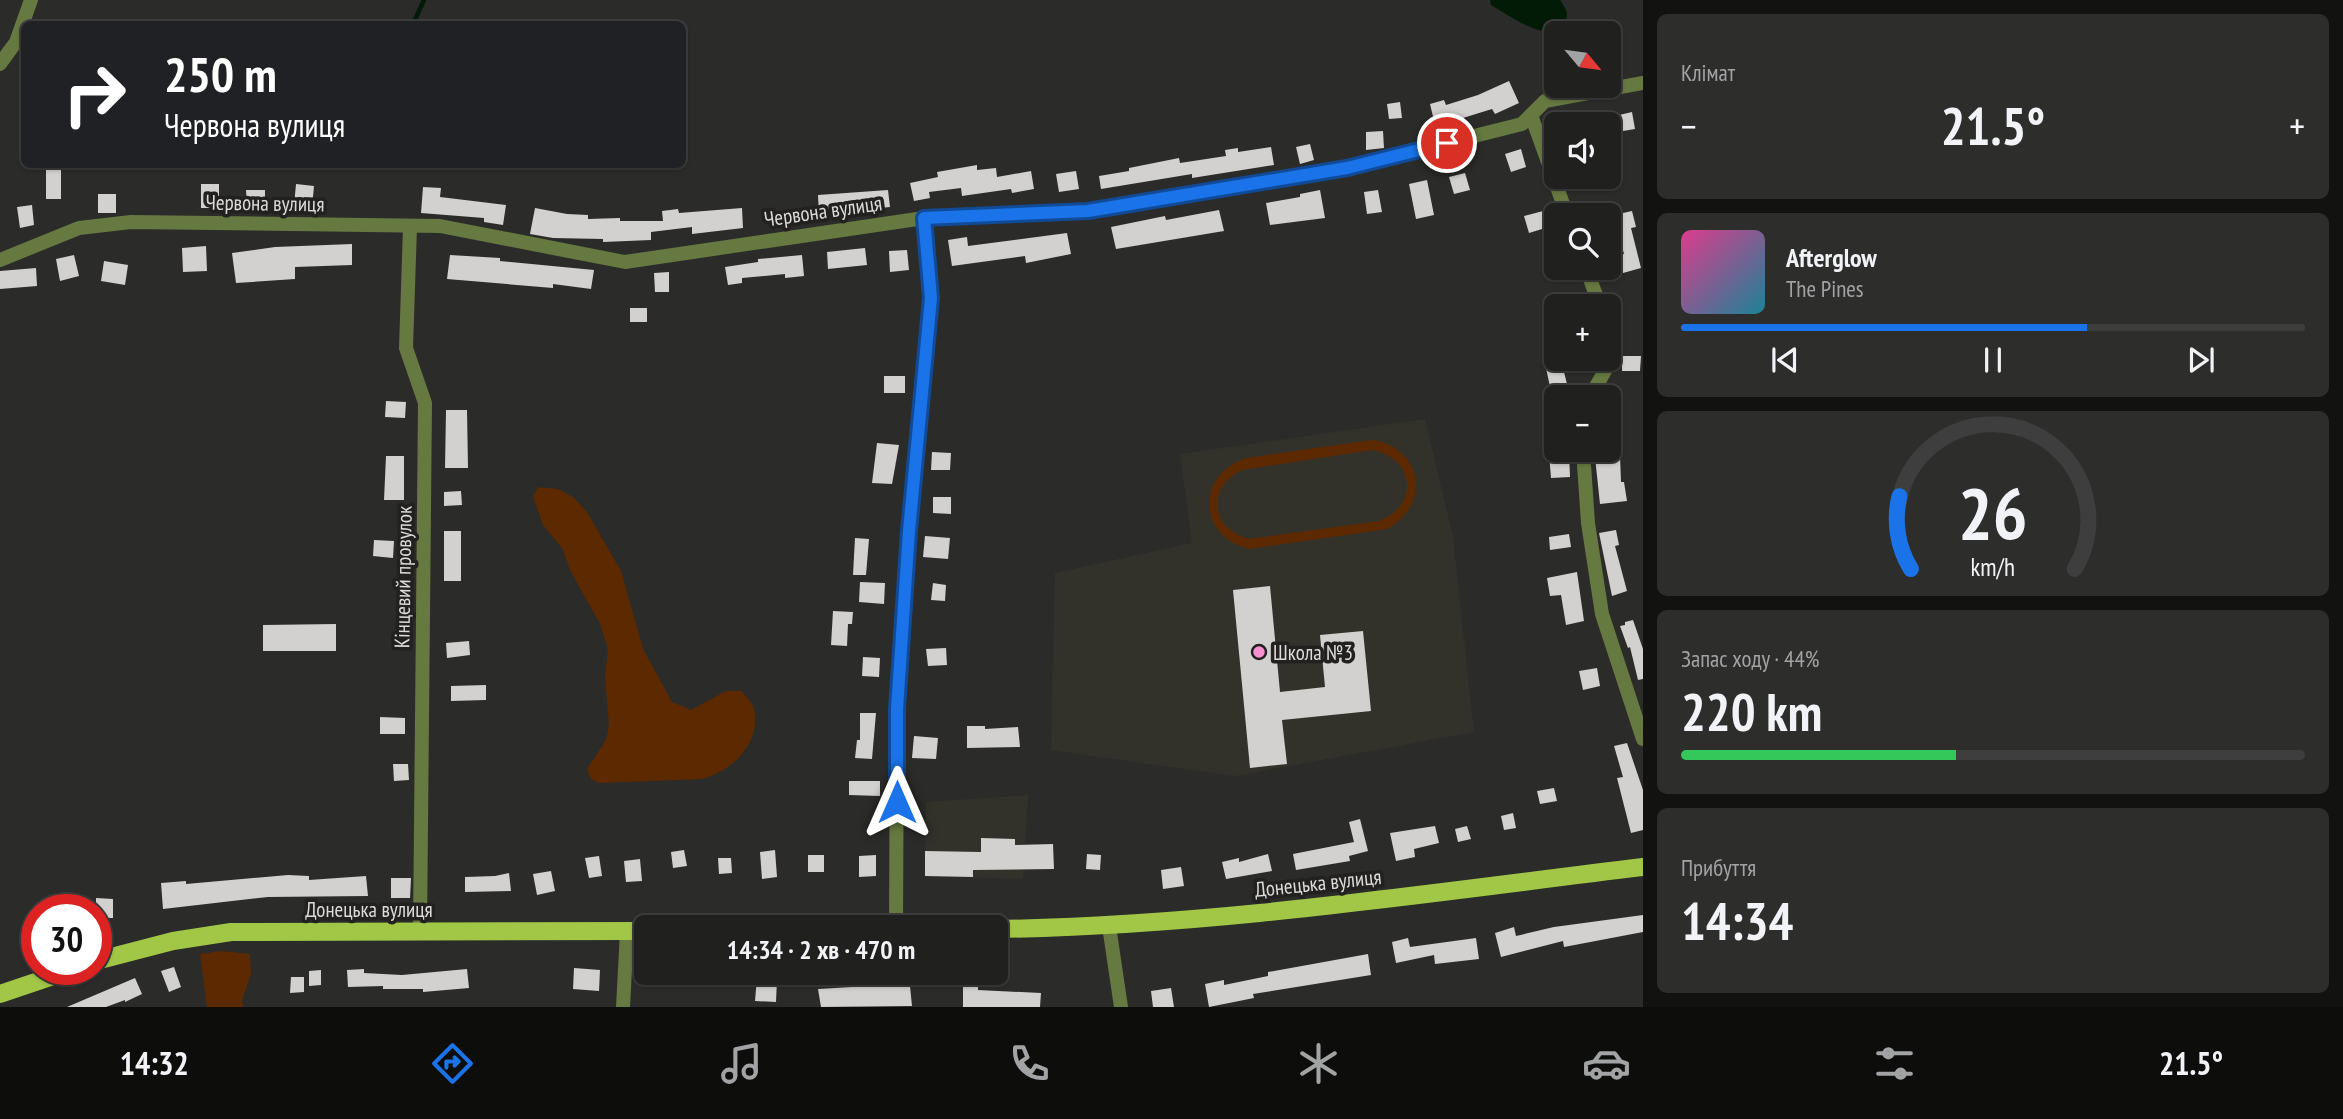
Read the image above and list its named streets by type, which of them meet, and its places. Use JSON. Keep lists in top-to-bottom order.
{
  "streets": {
    "main road": ["Донецька вулиця"],
    "street": ["Червона вулиця", "Кінцевий провулок"]
  },
  "crossings": [
    ["Червона вулиця", "Кінцевий провулок"],
    ["Кінцевий провулок", "Донецька вулиця"]
  ],
  "places": ["Школа №3"],
  "north": "bottom right",
  "page": {
    "tile": [
      "Клімат",
      ["Запас ходу · 44%", "220 km"],
      ["Прибуття", "14:34"]
    ],
    "map_buttons": ["+", "−"],
    "turn": ["250 m", "Червона вулиця"],
    "heat": ["−", "21.5°", "+"],
    "song": ["Afterglow", "The Pines"],
    "limit": "30",
    "trip": "14:34 · 2 хв · 470 m",
    "tabs": ["14:32", "21.5°"],
    "gauge": ["26", "km/h"]
  }
}
